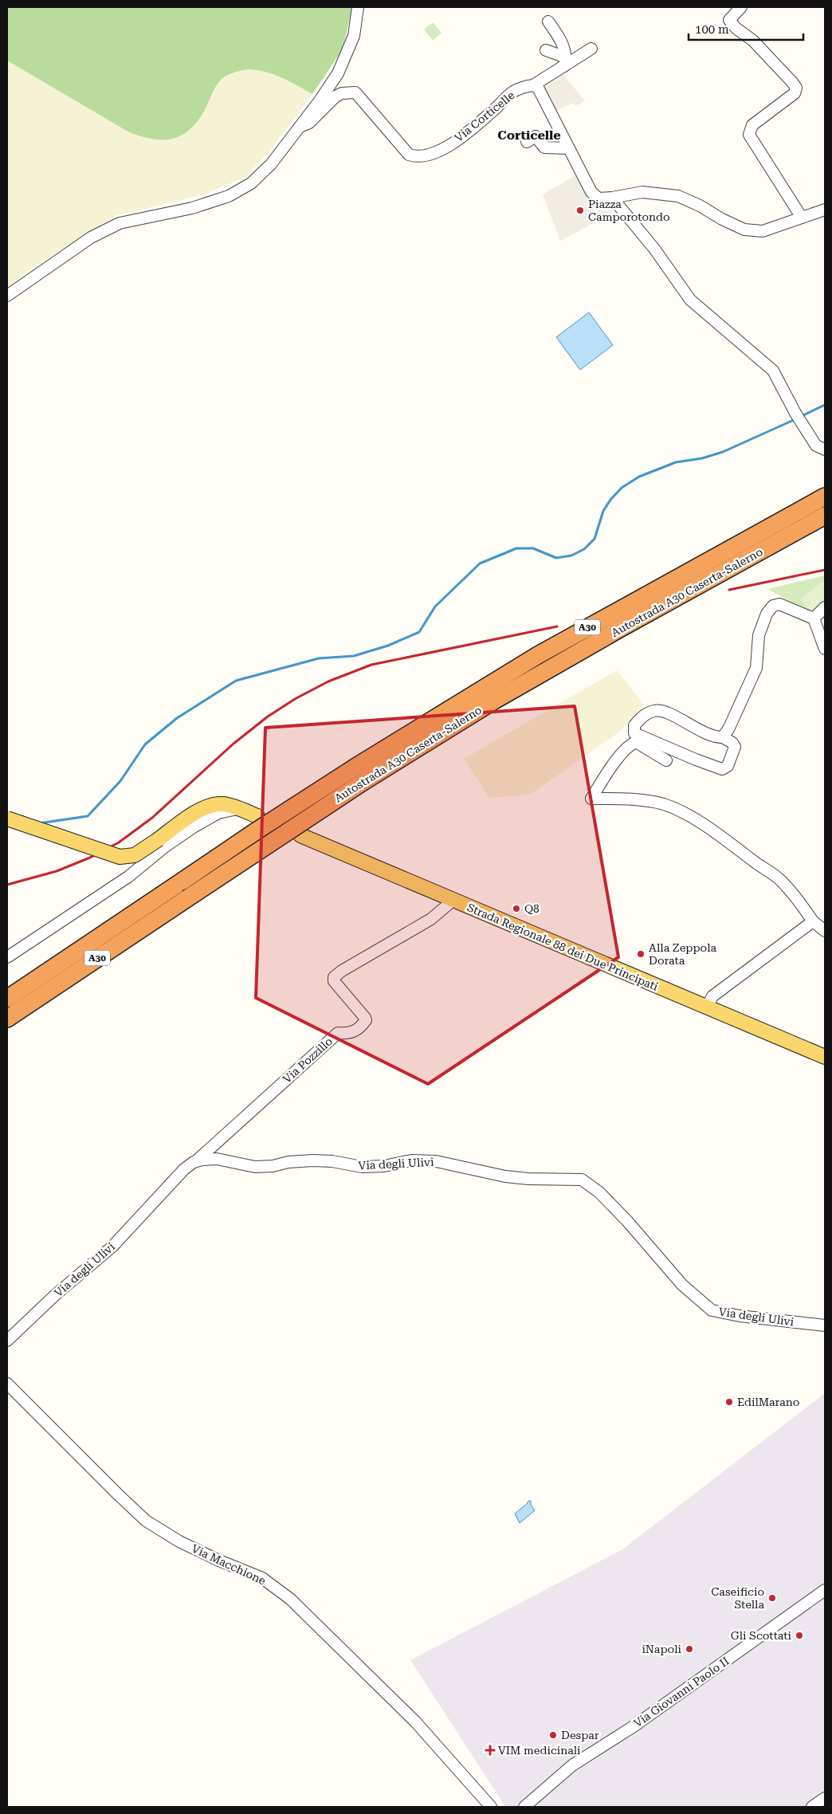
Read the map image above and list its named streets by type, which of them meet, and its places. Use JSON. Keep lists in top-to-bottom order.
{
  "streets": {
    "highway": ["Autostrada A30 Caserta-Salerno", "A30"],
    "main road": ["Strada Regionale 88 dei Due Principati"],
    "street": [
      "Via Corticelle",
      "Via Pozzillo",
      "Via degli Ulivi",
      "Via Macchione",
      "Via Giovanni Paolo II"
    ]
  },
  "crossings": [
    ["Strada Regionale 88 dei Due Principati", "Via Pozzillo"],
    ["Via Pozzillo", "Via degli Ulivi"]
  ],
  "districts": ["Corticelle"],
  "places": {
    "other": [
      "Piazza Camporotondo",
      "Q8",
      "Alla Zeppola Dorata",
      "EdilMarano",
      "Caseificio Stella",
      "Gli Scottati",
      "iNapoli",
      "Despar"
    ],
    "health": ["VIM medicinali"]
  },
  "scale_bar": "100 m"
}
